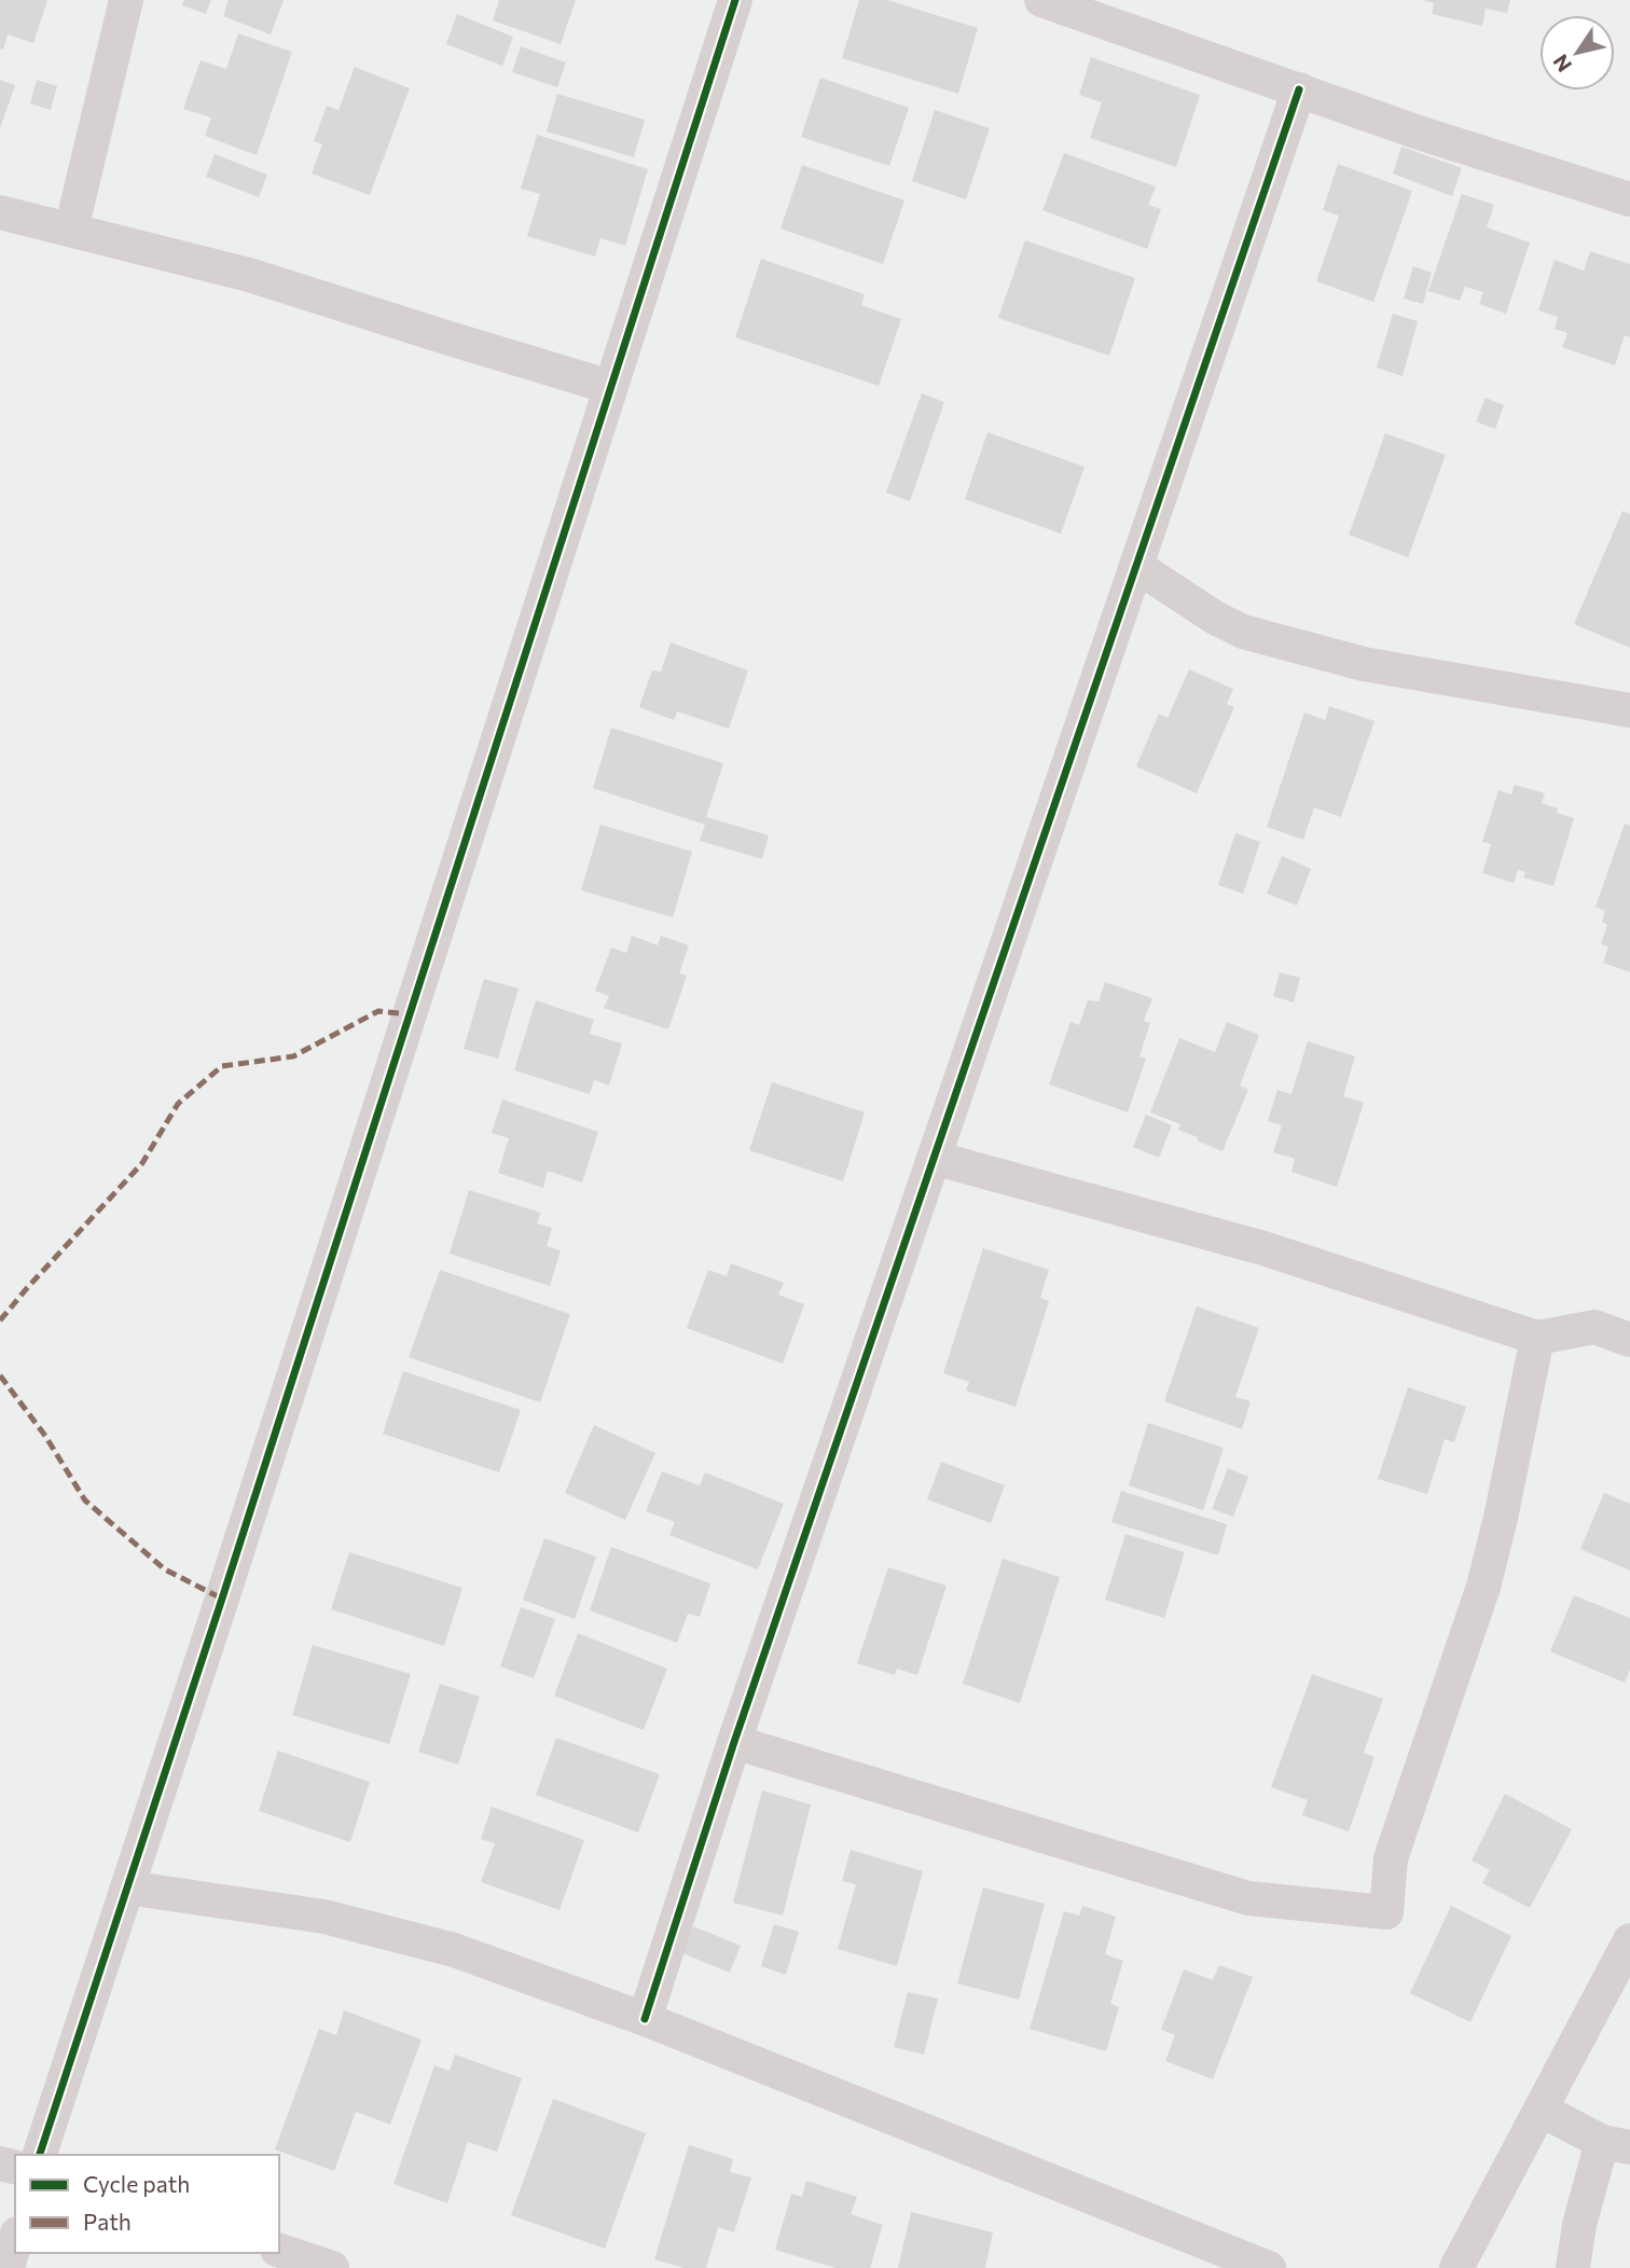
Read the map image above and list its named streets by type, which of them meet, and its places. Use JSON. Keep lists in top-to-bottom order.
{
  "legend": ["Cycle path", "Path"],
  "north": "bottom left"
}
